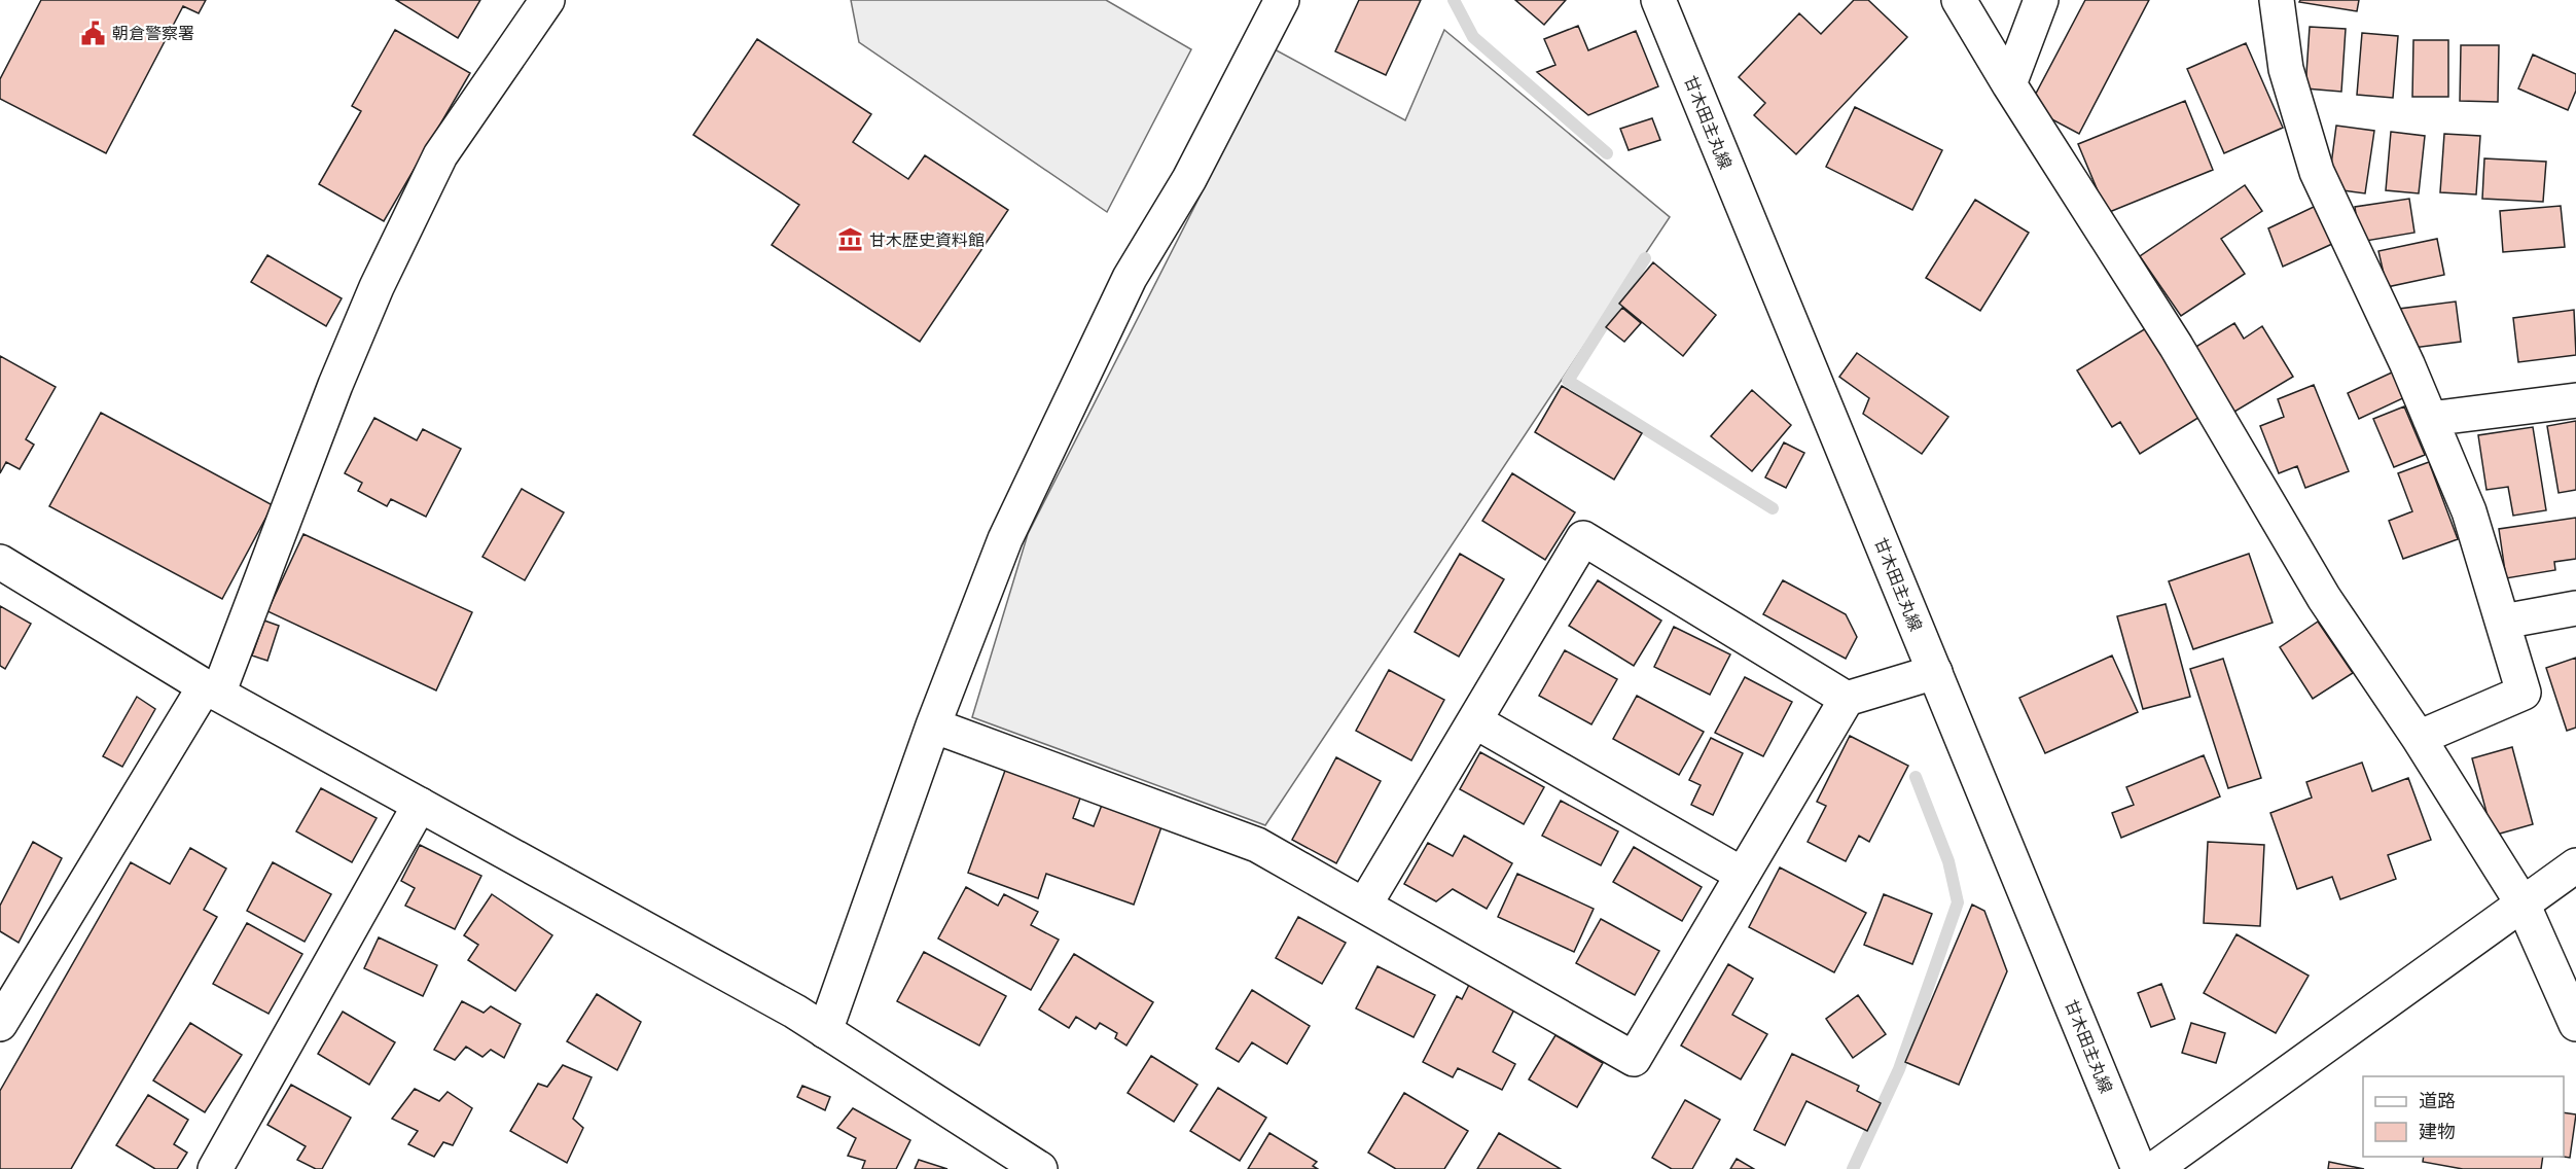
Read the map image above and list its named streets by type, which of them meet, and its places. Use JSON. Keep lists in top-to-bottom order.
{
  "streets": {
    "street": ["甘木田主丸線"]
  },
  "places": {
    "public building": ["朝倉警察署"],
    "museum": ["甘木歴史資料館"]
  },
  "legend": ["道路", "建物"]
}
